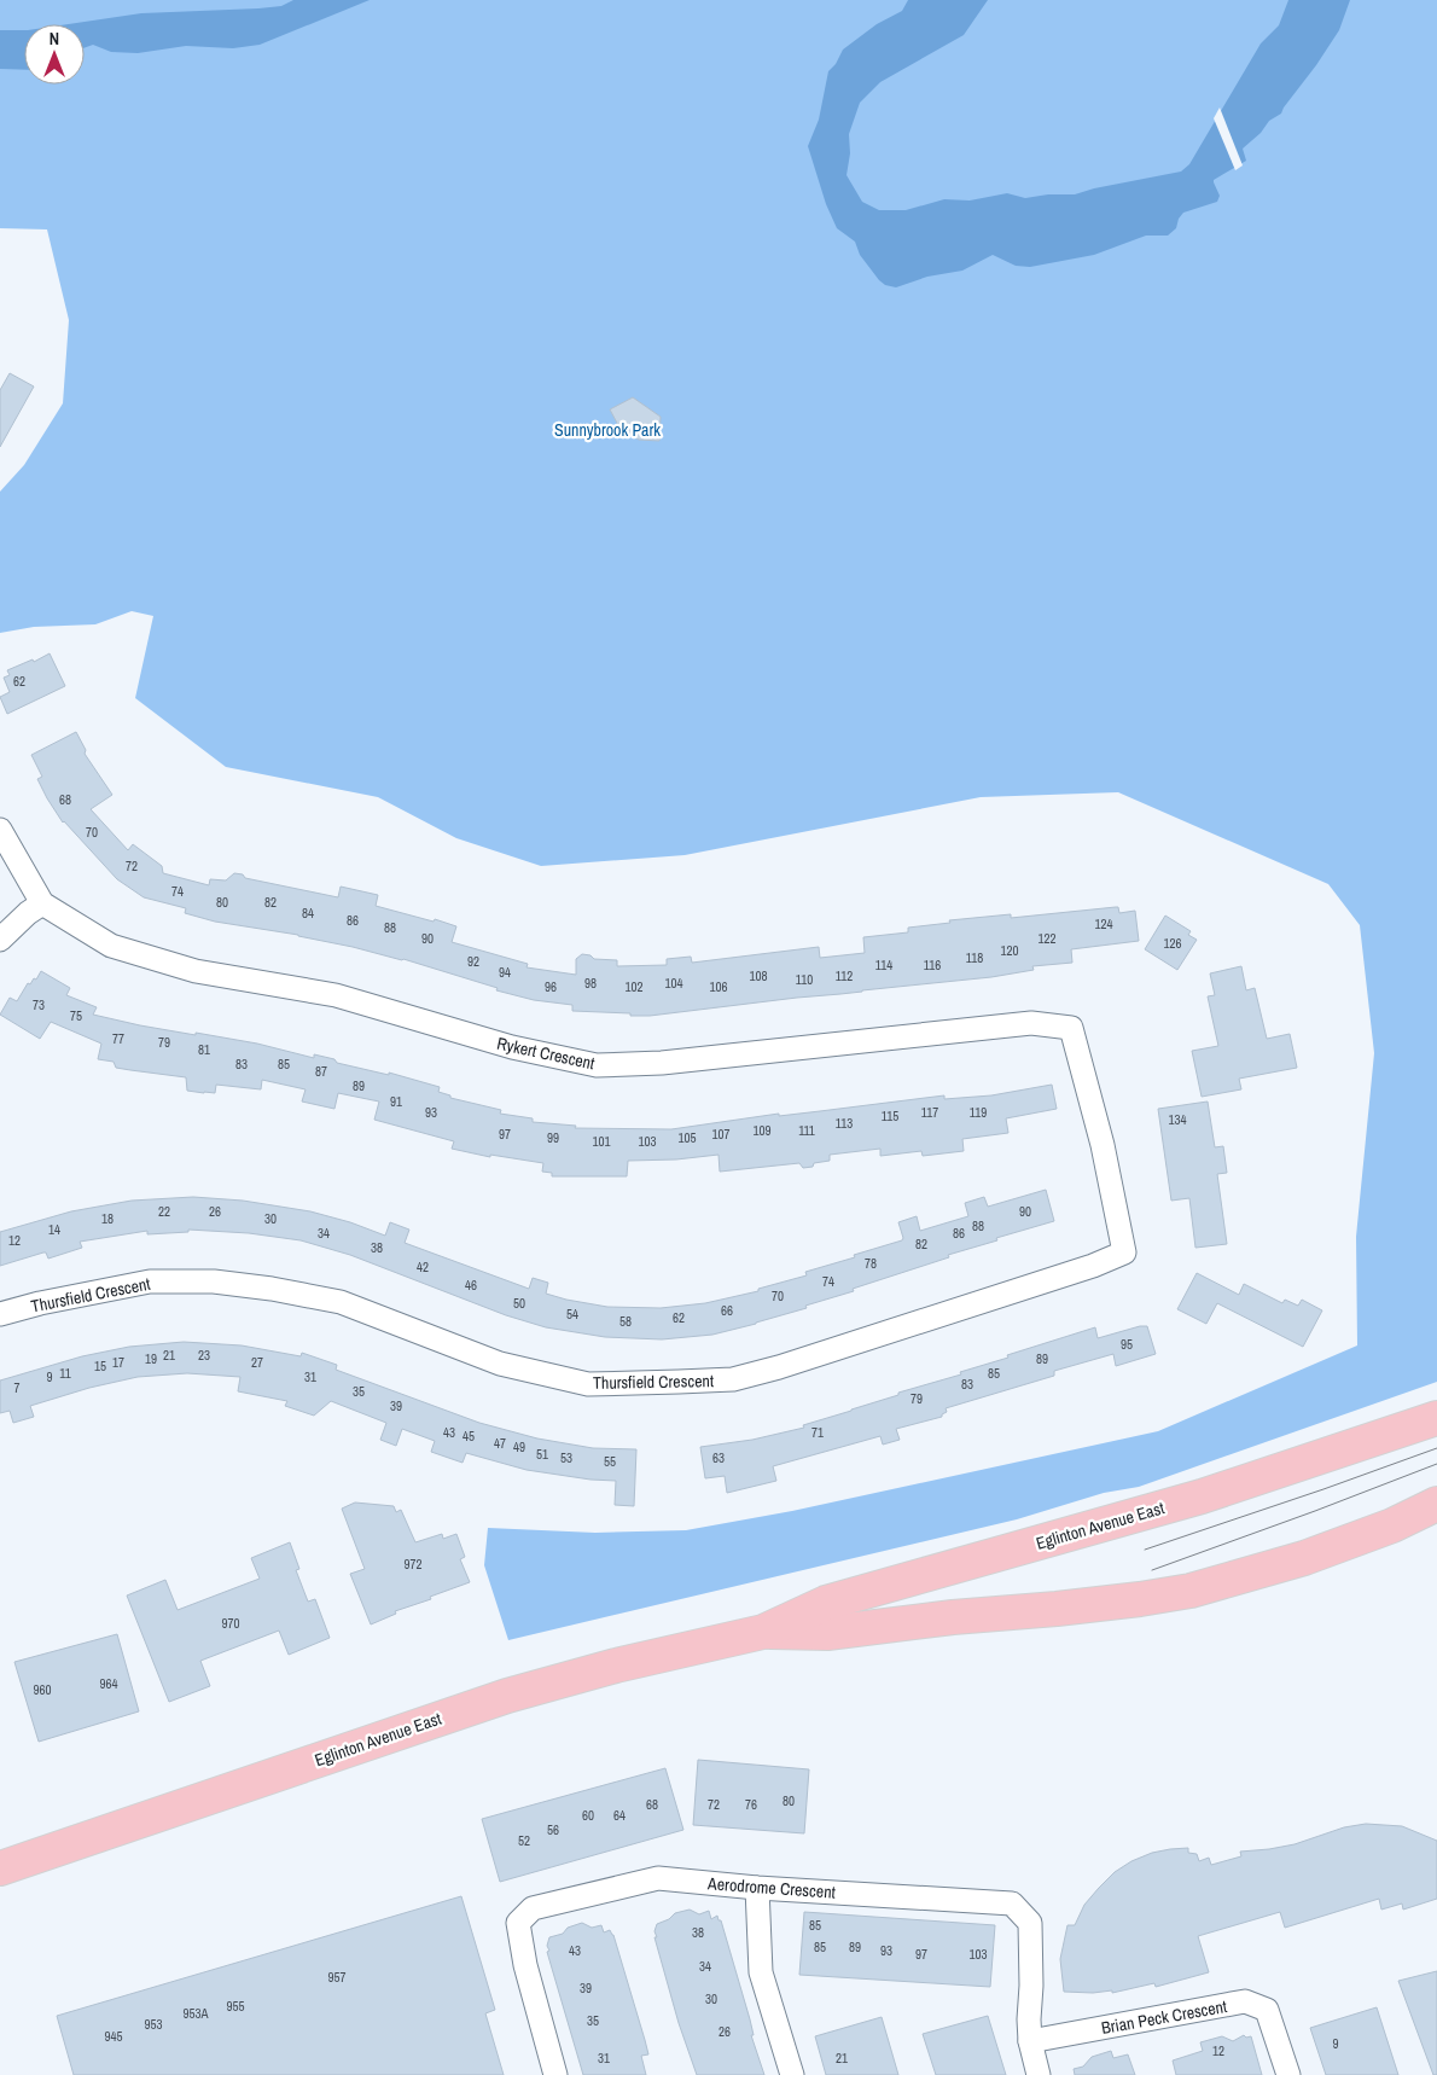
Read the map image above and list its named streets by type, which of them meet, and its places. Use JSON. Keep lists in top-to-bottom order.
{
  "streets": {
    "main road": ["Eglinton Avenue East"],
    "street": [
      "Rykert Crescent",
      "Thursfield Crescent",
      "Aerodrome Crescent",
      "Brian Peck Crescent"
    ]
  },
  "crossings": [
    ["Rykert Crescent", "Thursfield Crescent"],
    ["Aerodrome Crescent", "Brian Peck Crescent"]
  ],
  "parks": ["Sunnybrook Park"],
  "house_numbers": [
    "62",
    "68",
    "70",
    "72",
    "74",
    "80",
    "82",
    "84",
    "86",
    "124",
    "88",
    "90",
    "122",
    "126",
    "120",
    "118",
    "92",
    "114",
    "116",
    "94",
    "108",
    "112",
    "110",
    "98",
    "104",
    "96",
    "102",
    "106",
    "73",
    "75",
    "77",
    "79",
    "81",
    "83",
    "85",
    "87",
    "89",
    "91",
    "93",
    "117",
    "119",
    "115",
    "134",
    "113",
    "109",
    "111",
    "97",
    "107",
    "99",
    "105",
    "101",
    "103",
    "22",
    "26",
    "90",
    "18",
    "30",
    "88",
    "14",
    "34",
    "86",
    "12",
    "82",
    "38",
    "78",
    "42",
    "74",
    "46",
    "70",
    "50",
    "66",
    "54",
    "62",
    "58",
    "95",
    "21",
    "23",
    "19",
    "89",
    "17",
    "27",
    "15",
    "11",
    "85",
    "9",
    "31",
    "83",
    "7",
    "35",
    "79",
    "39",
    "43",
    "71",
    "45",
    "47",
    "49",
    "51",
    "53",
    "63",
    "55",
    "972",
    "970",
    "964",
    "960",
    "80",
    "68",
    "72",
    "76",
    "60",
    "64",
    "56",
    "52",
    "85",
    "38",
    "85",
    "89",
    "43",
    "93",
    "97",
    "103",
    "34",
    "957",
    "39",
    "30",
    "955",
    "953A",
    "35",
    "953",
    "26",
    "945",
    "9",
    "12",
    "31",
    "21"
  ],
  "north": "top"
}
